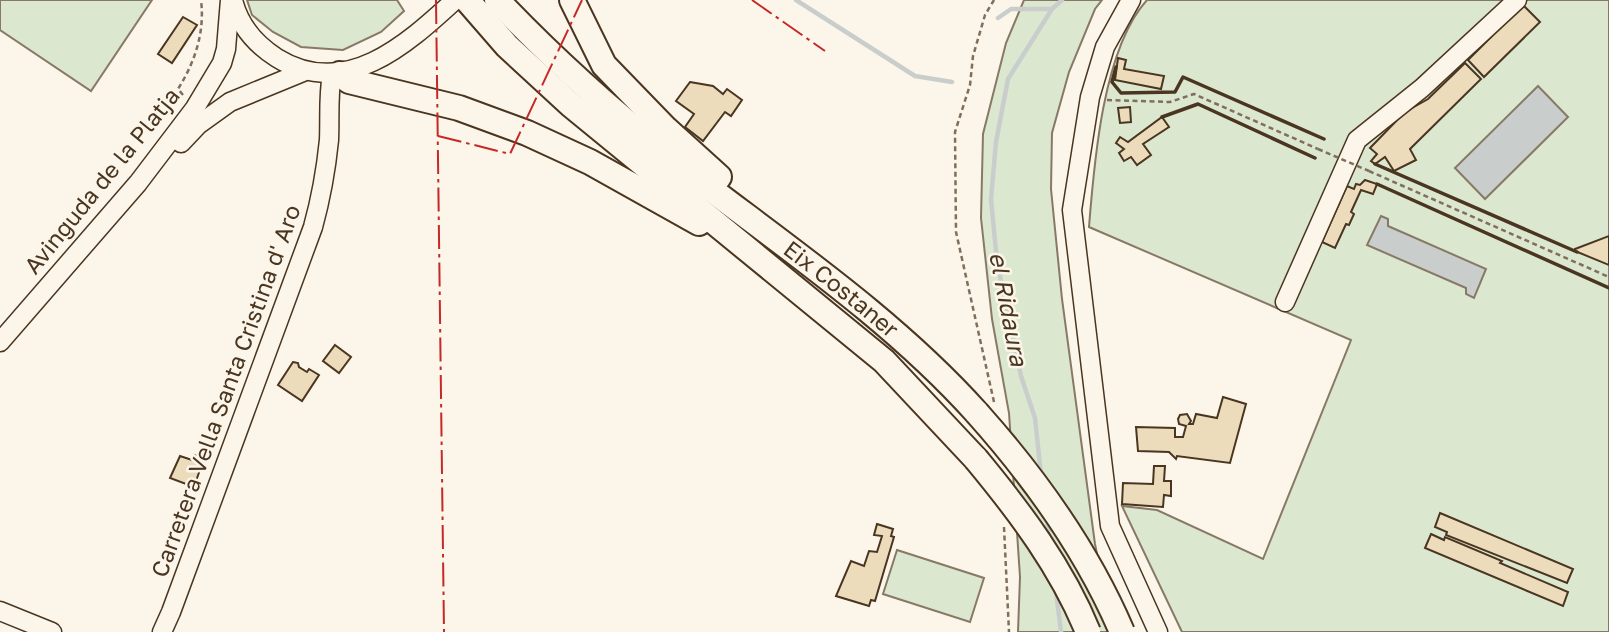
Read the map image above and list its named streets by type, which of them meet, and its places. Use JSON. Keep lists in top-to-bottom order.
{
  "streets": {
    "highway": ["Eix Costaner"],
    "street": ["Avinguda de la Platja", "Carretera Vella Santa Cristina d' Aro"]
  },
  "water": ["el Ridaura"]
}
